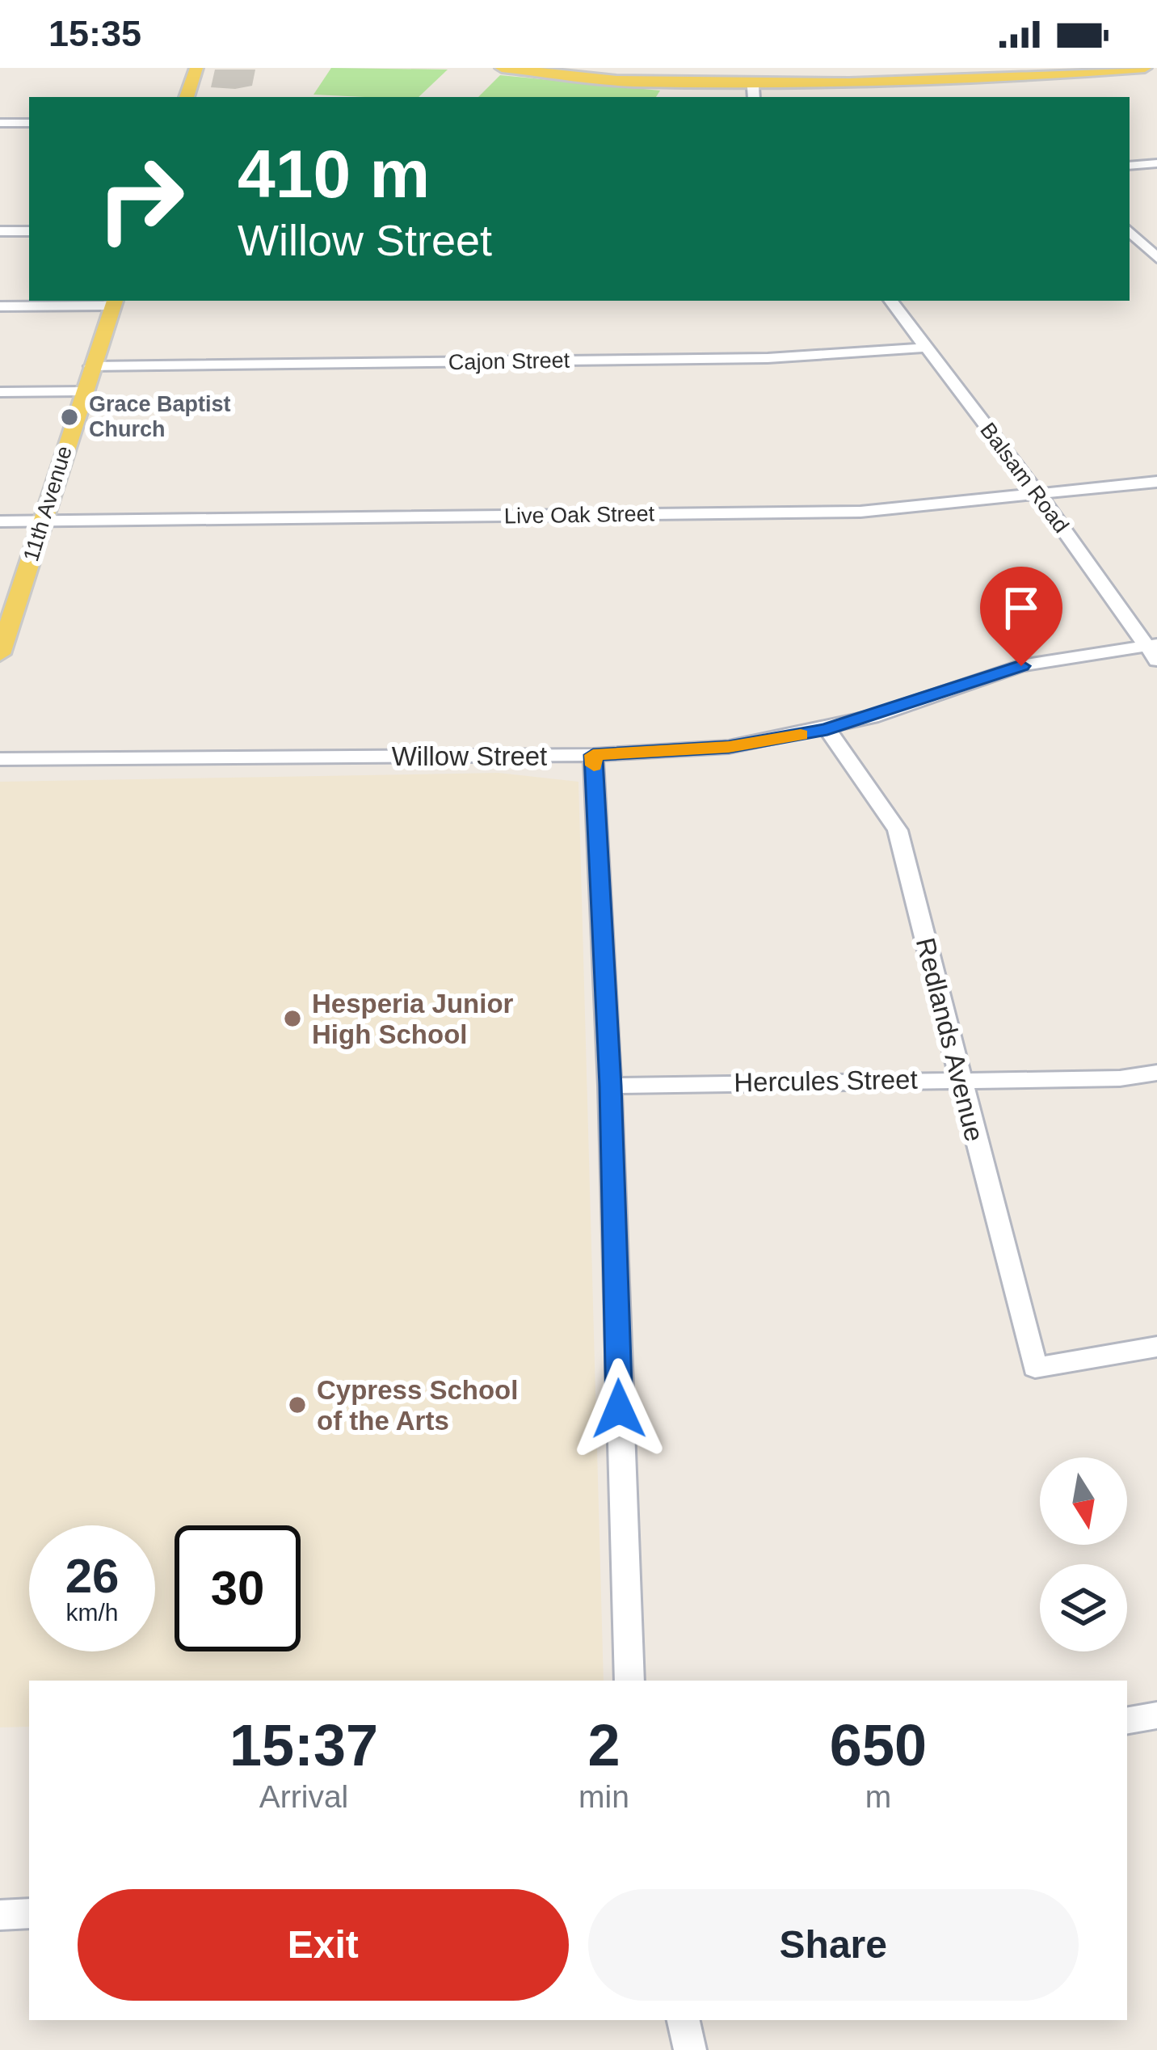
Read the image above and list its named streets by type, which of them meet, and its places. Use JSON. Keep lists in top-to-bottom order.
{
  "streets": {
    "main road": ["11th Avenue"],
    "street": [
      "Cajon Street",
      "Balsam Road",
      "Live Oak Street",
      "Willow Street",
      "Redlands Avenue",
      "Hercules Street"
    ]
  },
  "crossings": [
    ["Cajon Street", "Balsam Road"],
    ["Cajon Street", "11th Avenue"],
    ["Balsam Road", "Live Oak Street"],
    ["Balsam Road", "Willow Street"],
    ["11th Avenue", "Live Oak Street"],
    ["Willow Street", "Redlands Avenue"],
    ["Redlands Avenue", "Hercules Street"]
  ],
  "places": ["Grace Baptist Church", "Hesperia Junior High School", "Cypress School of the Arts"],
  "north": "bottom",
  "page": {
    "status": "15:35",
    "turn": ["410 m", "Willow Street"],
    "speed": "26 km/h",
    "limit": "30",
    "eta": [
      "15:37",
      "Arrival",
      "2",
      "min",
      "650",
      "m"
    ],
    "buttons": ["Exit", "Share"]
  }
}
